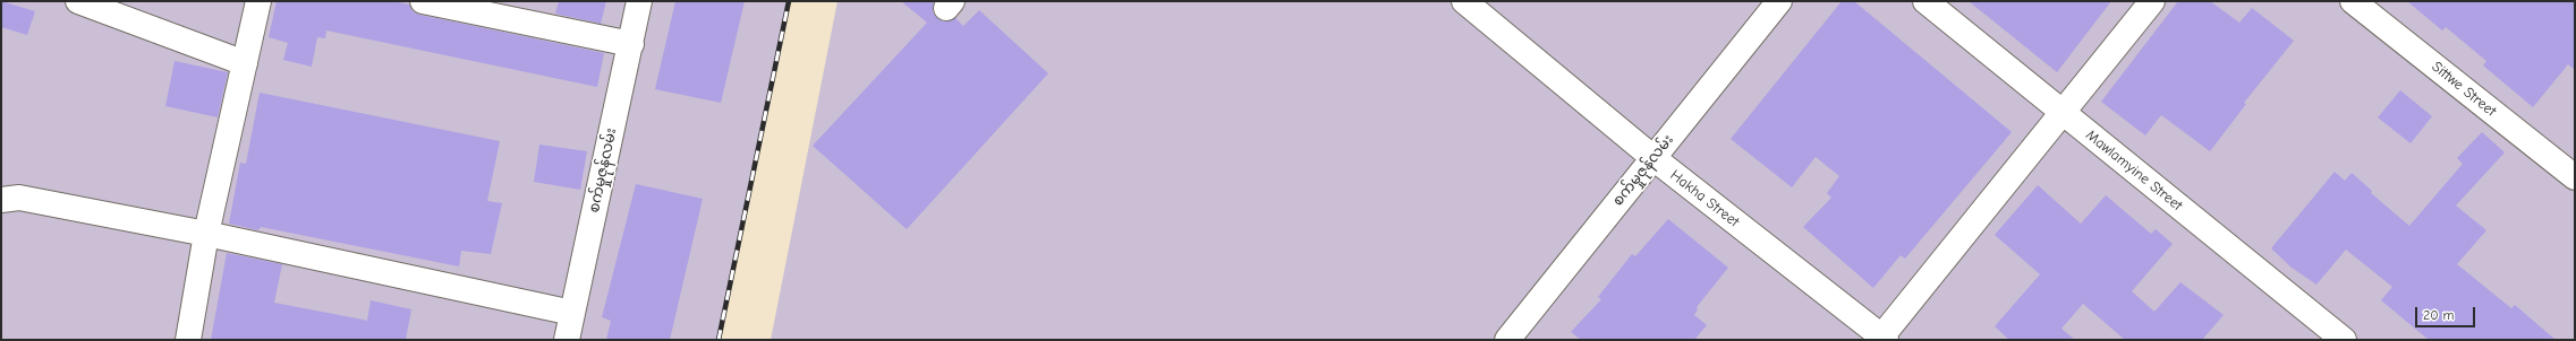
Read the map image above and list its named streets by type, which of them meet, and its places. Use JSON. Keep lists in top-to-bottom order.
{
  "streets": {
    "street": [
      "Sittwe Street",
      "စက်မှုဇုန်လမ်း",
      "Mawlamyine Street",
      "Hakha Street"
    ]
  },
  "crossings": [
    ["စက်မှုဇုန်လမ်း", "Hakha Street"]
  ],
  "scale_bar": "20 m"
}
